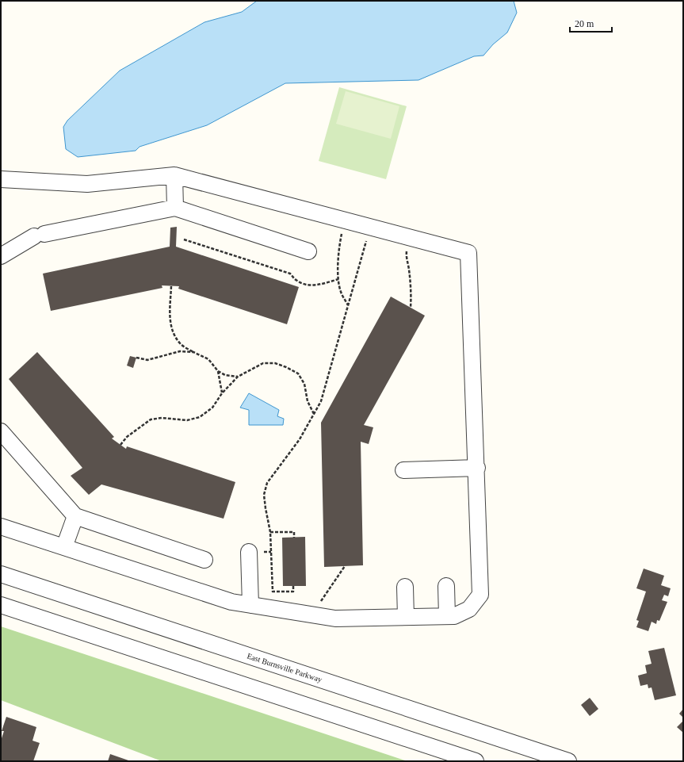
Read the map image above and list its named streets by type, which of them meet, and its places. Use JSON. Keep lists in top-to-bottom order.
{
  "streets": {
    "street": ["East Burnsville Parkway"]
  },
  "scale_bar": "20 m"
}
